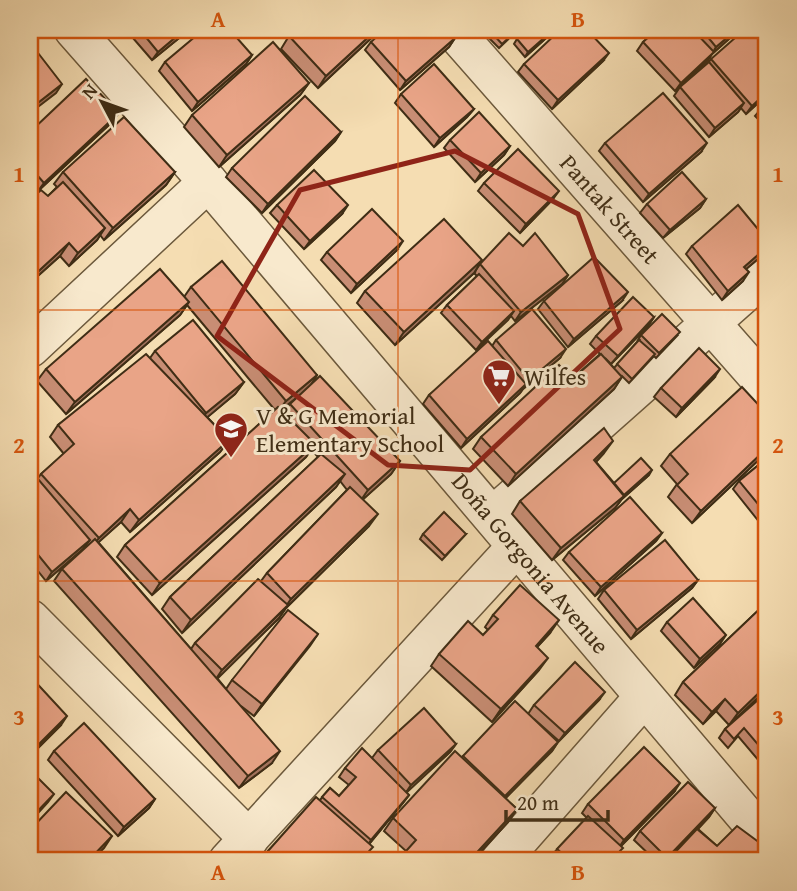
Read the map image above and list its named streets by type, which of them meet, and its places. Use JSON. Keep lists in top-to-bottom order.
{
  "streets": {
    "street": ["Pantak Street", "Doña Gorgonia Avenue"]
  },
  "places": {
    "supermarket": ["Wilfes"],
    "school or university": ["V & G Memorial Elementary School"]
  },
  "scale_bar": "20 m",
  "north": "top left",
  "grid": {
    "columns": ["A", "B"],
    "rows": ["1", "2", "3"]
  }
}
